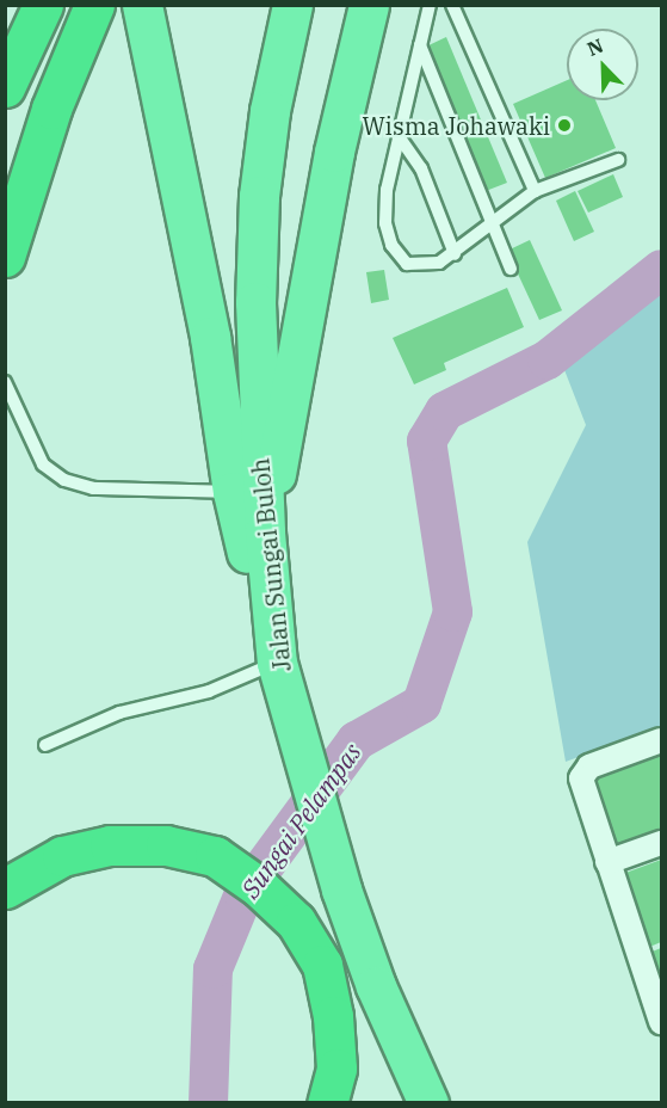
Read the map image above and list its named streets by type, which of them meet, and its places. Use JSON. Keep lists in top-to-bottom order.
{
  "streets": {
    "highway": ["Jalan Sungai Buloh"]
  },
  "water": ["Sungai Pelampas"],
  "places": ["Wisma Johawaki"],
  "north": "top left"
}
